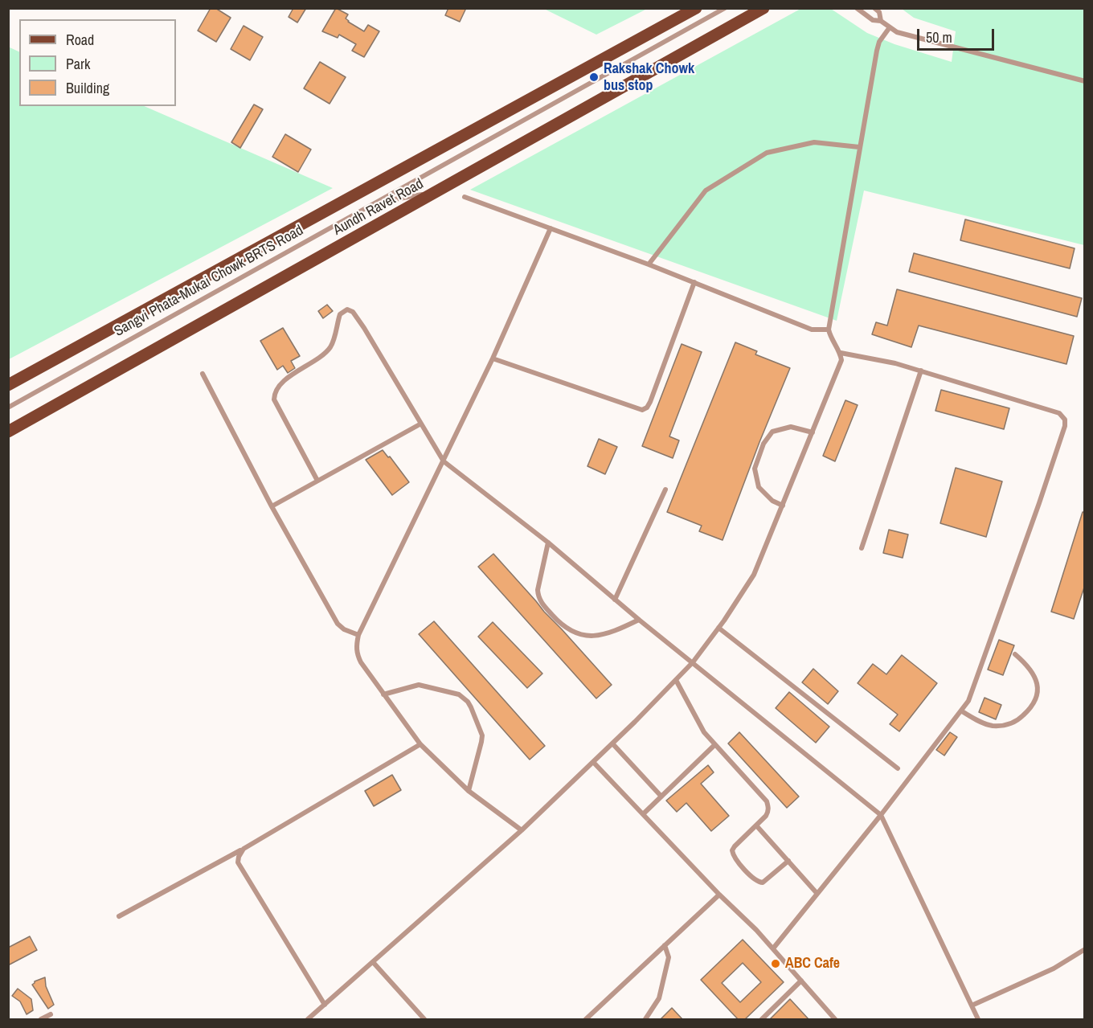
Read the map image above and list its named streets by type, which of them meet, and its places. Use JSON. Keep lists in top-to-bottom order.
{
  "streets": {
    "main road": ["Aundh Ravet Road"],
    "lane": ["Sangvi Phata-Mukai Chowk BRTS Road"]
  },
  "places": ["Rakshak Chowk bus stop", "ABC Cafe"],
  "legend": ["Road", "Park", "Building"],
  "scale_bar": "50 m"
}
